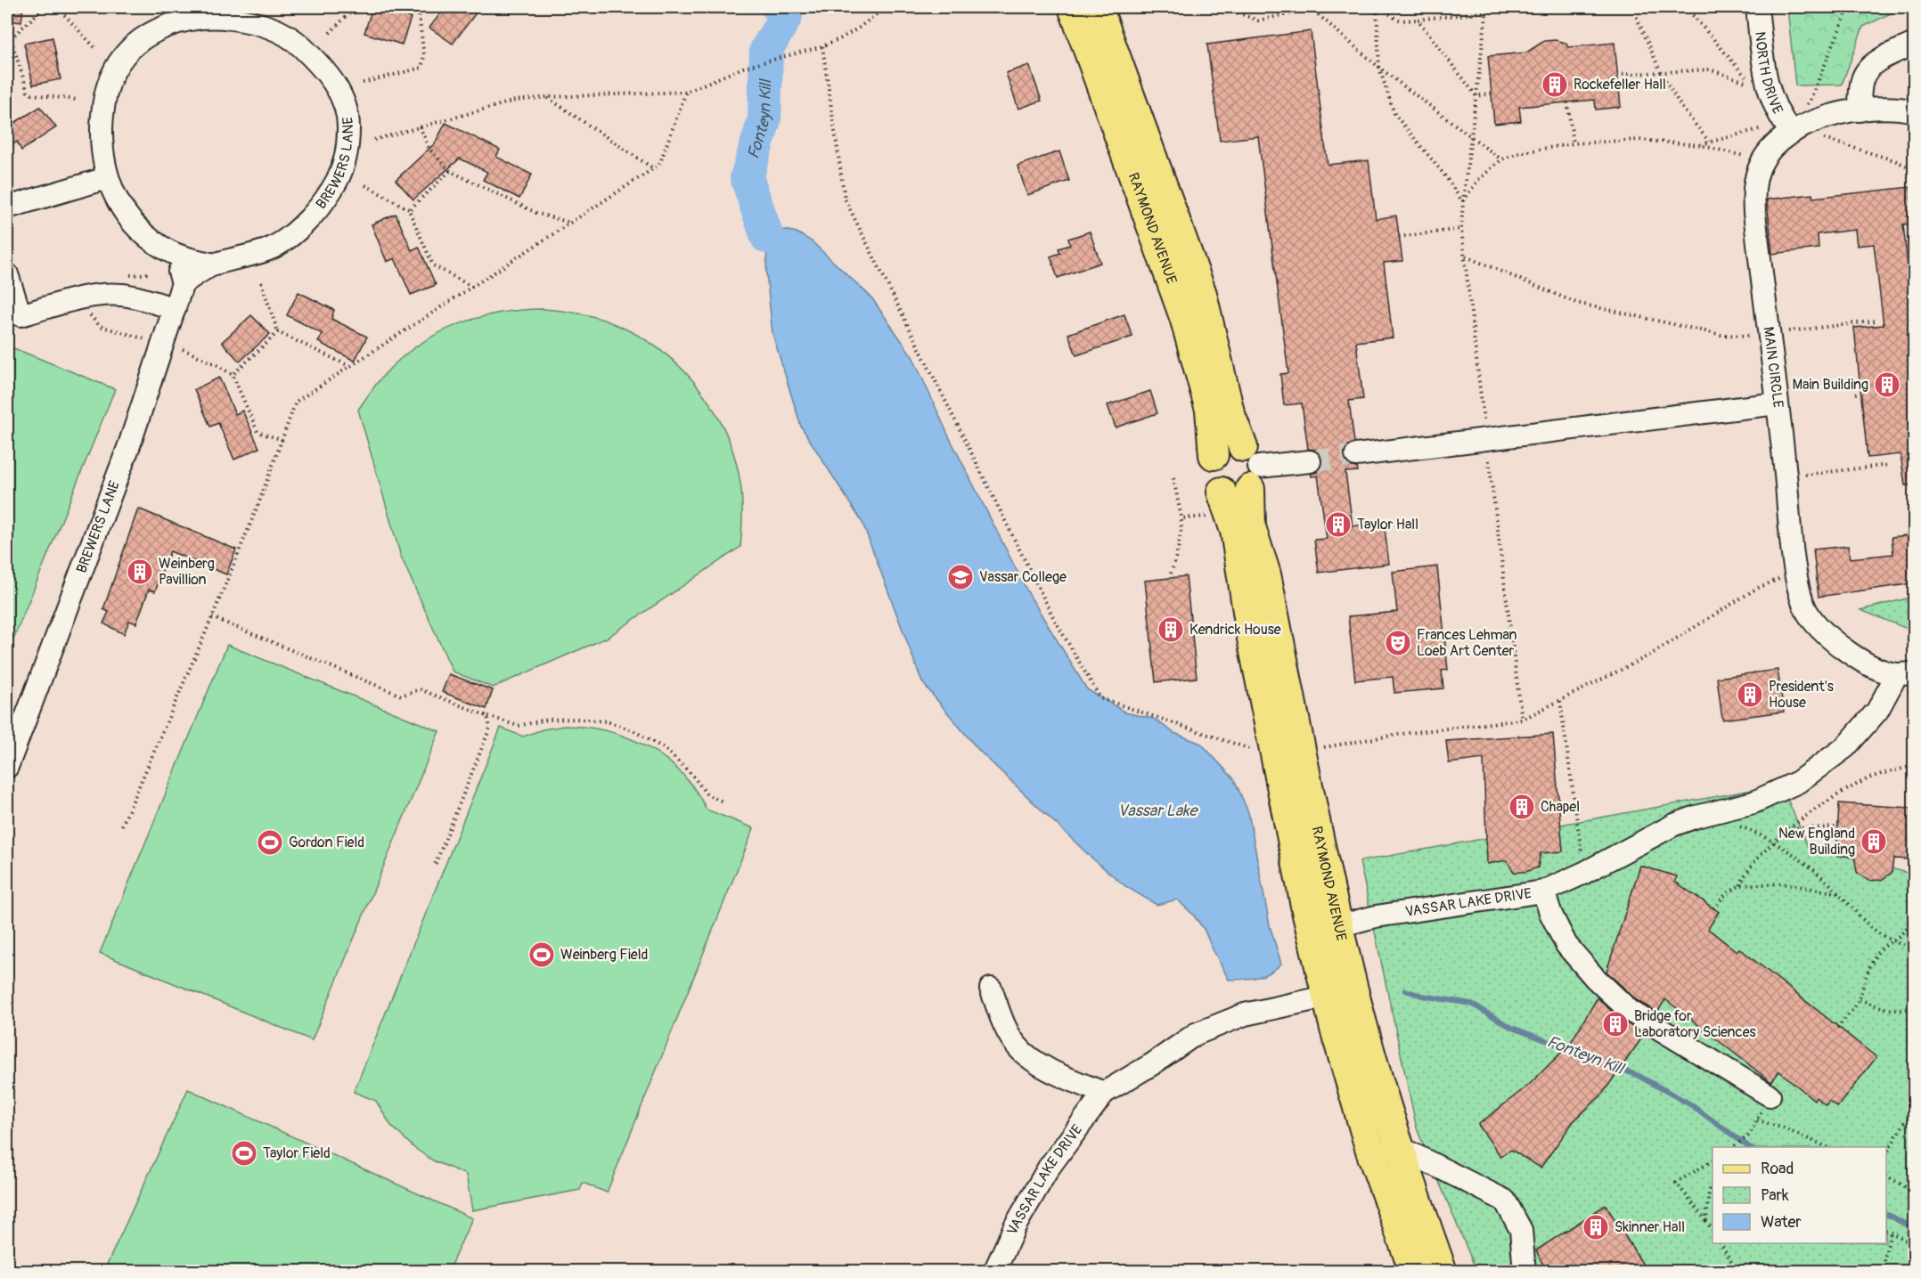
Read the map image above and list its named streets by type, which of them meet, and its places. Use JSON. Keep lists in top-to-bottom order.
{
  "streets": {
    "main road": ["RAYMOND AVENUE"],
    "street": [
      "NORTH DRIVE",
      "BREWERS LANE",
      "MAIN CIRCLE",
      "VASSAR LAKE DRIVE"
    ]
  },
  "crossings": [
    ["NORTH DRIVE", "MAIN CIRCLE"],
    ["RAYMOND AVENUE", "VASSAR LAKE DRIVE"]
  ],
  "water": ["Fonteyn Kill", "Vassar Lake"],
  "places": {
    "building": [
      "Rockefeller Hall",
      "Main Building",
      "Taylor Hall",
      "Weinberg Pavillion",
      "Kendrick House",
      "President's House",
      "Chapel",
      "New England Building",
      "Bridge for Laboratory Sciences",
      "Skinner Hall"
    ],
    "school or university": ["Vassar College"],
    "theatre": ["Frances Lehman Loeb Art Center"],
    "sports": ["Gordon Field", "Weinberg Field", "Taylor Field"]
  },
  "legend": ["Road", "Park", "Water"]
}
